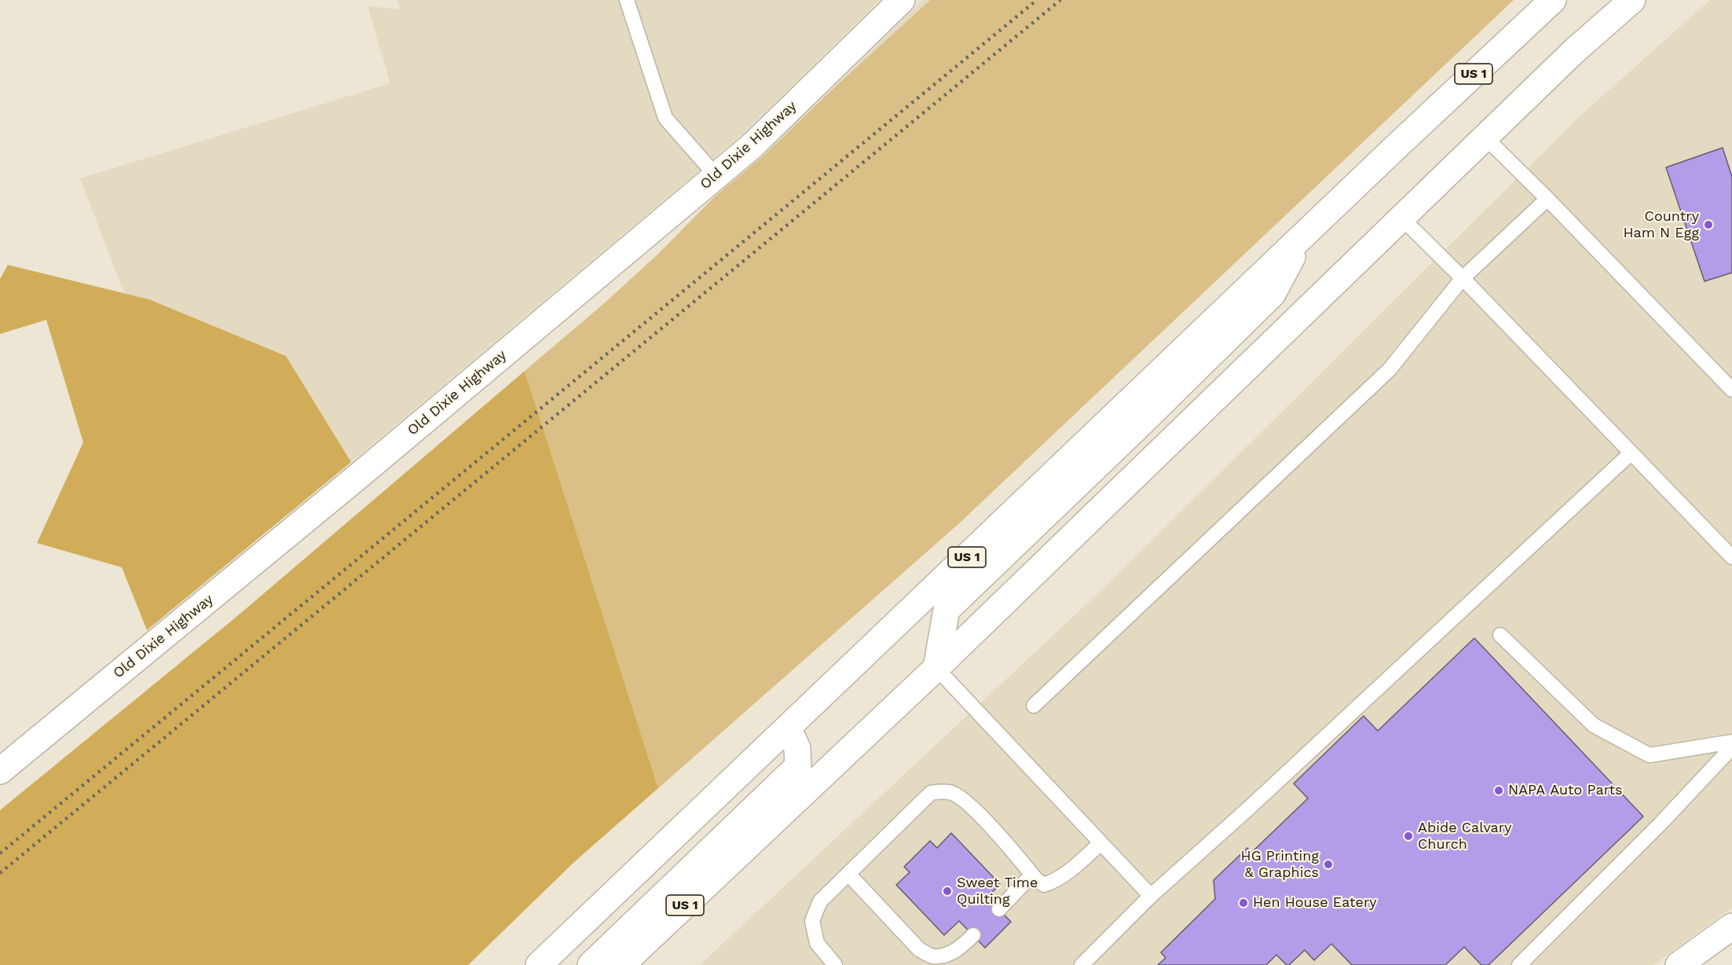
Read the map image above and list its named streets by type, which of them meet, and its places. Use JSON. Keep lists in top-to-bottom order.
{
  "streets": {
    "main road": ["US 1", "Old Dixie Highway"]
  },
  "places": [
    "Country Ham N Egg",
    "NAPA Auto Parts",
    "Abide Calvary Church",
    "HG Printing & Graphics",
    "Sweet Time Quilting",
    "Hen House Eatery"
  ]
}
